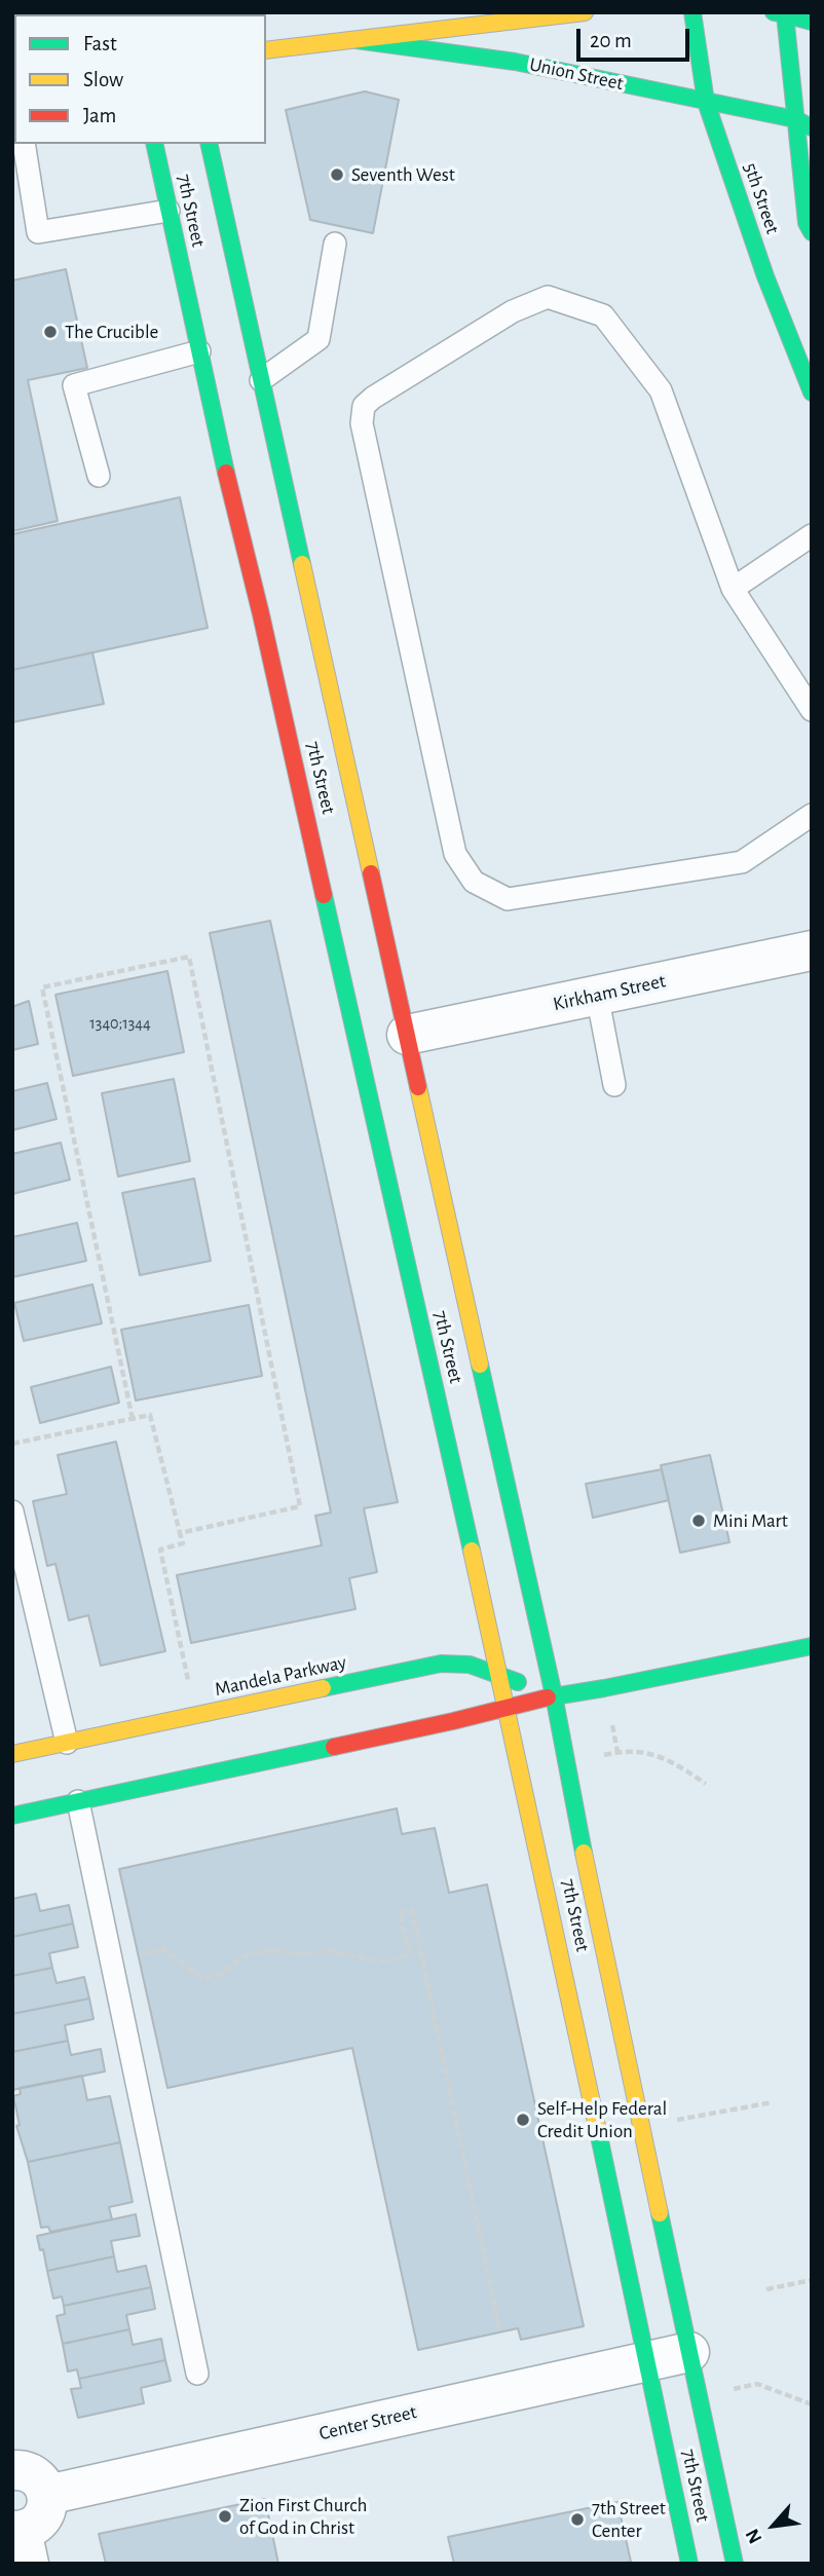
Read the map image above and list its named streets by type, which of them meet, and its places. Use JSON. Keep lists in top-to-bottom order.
{
  "streets": {
    "main road": [
      "Union Street",
      "5th Street",
      "7th Street",
      "Mandela Parkway"
    ],
    "street": ["Kirkham Street", "Center Street"]
  },
  "crossings": [
    ["Union Street", "5th Street"],
    ["7th Street", "Kirkham Street"],
    ["7th Street", "Mandela Parkway"],
    ["7th Street", "Center Street"]
  ],
  "places": [
    "Seventh West",
    "The Crucible",
    "Mini Mart",
    "Self-Help Federal Credit Union",
    "Zion First Church of God in Christ",
    "7th Street Center"
  ],
  "house_numbers": ["1340;1344"],
  "legend": ["Fast", "Slow", "Jam"],
  "scale_bar": "20 m",
  "north": "bottom left"
}
